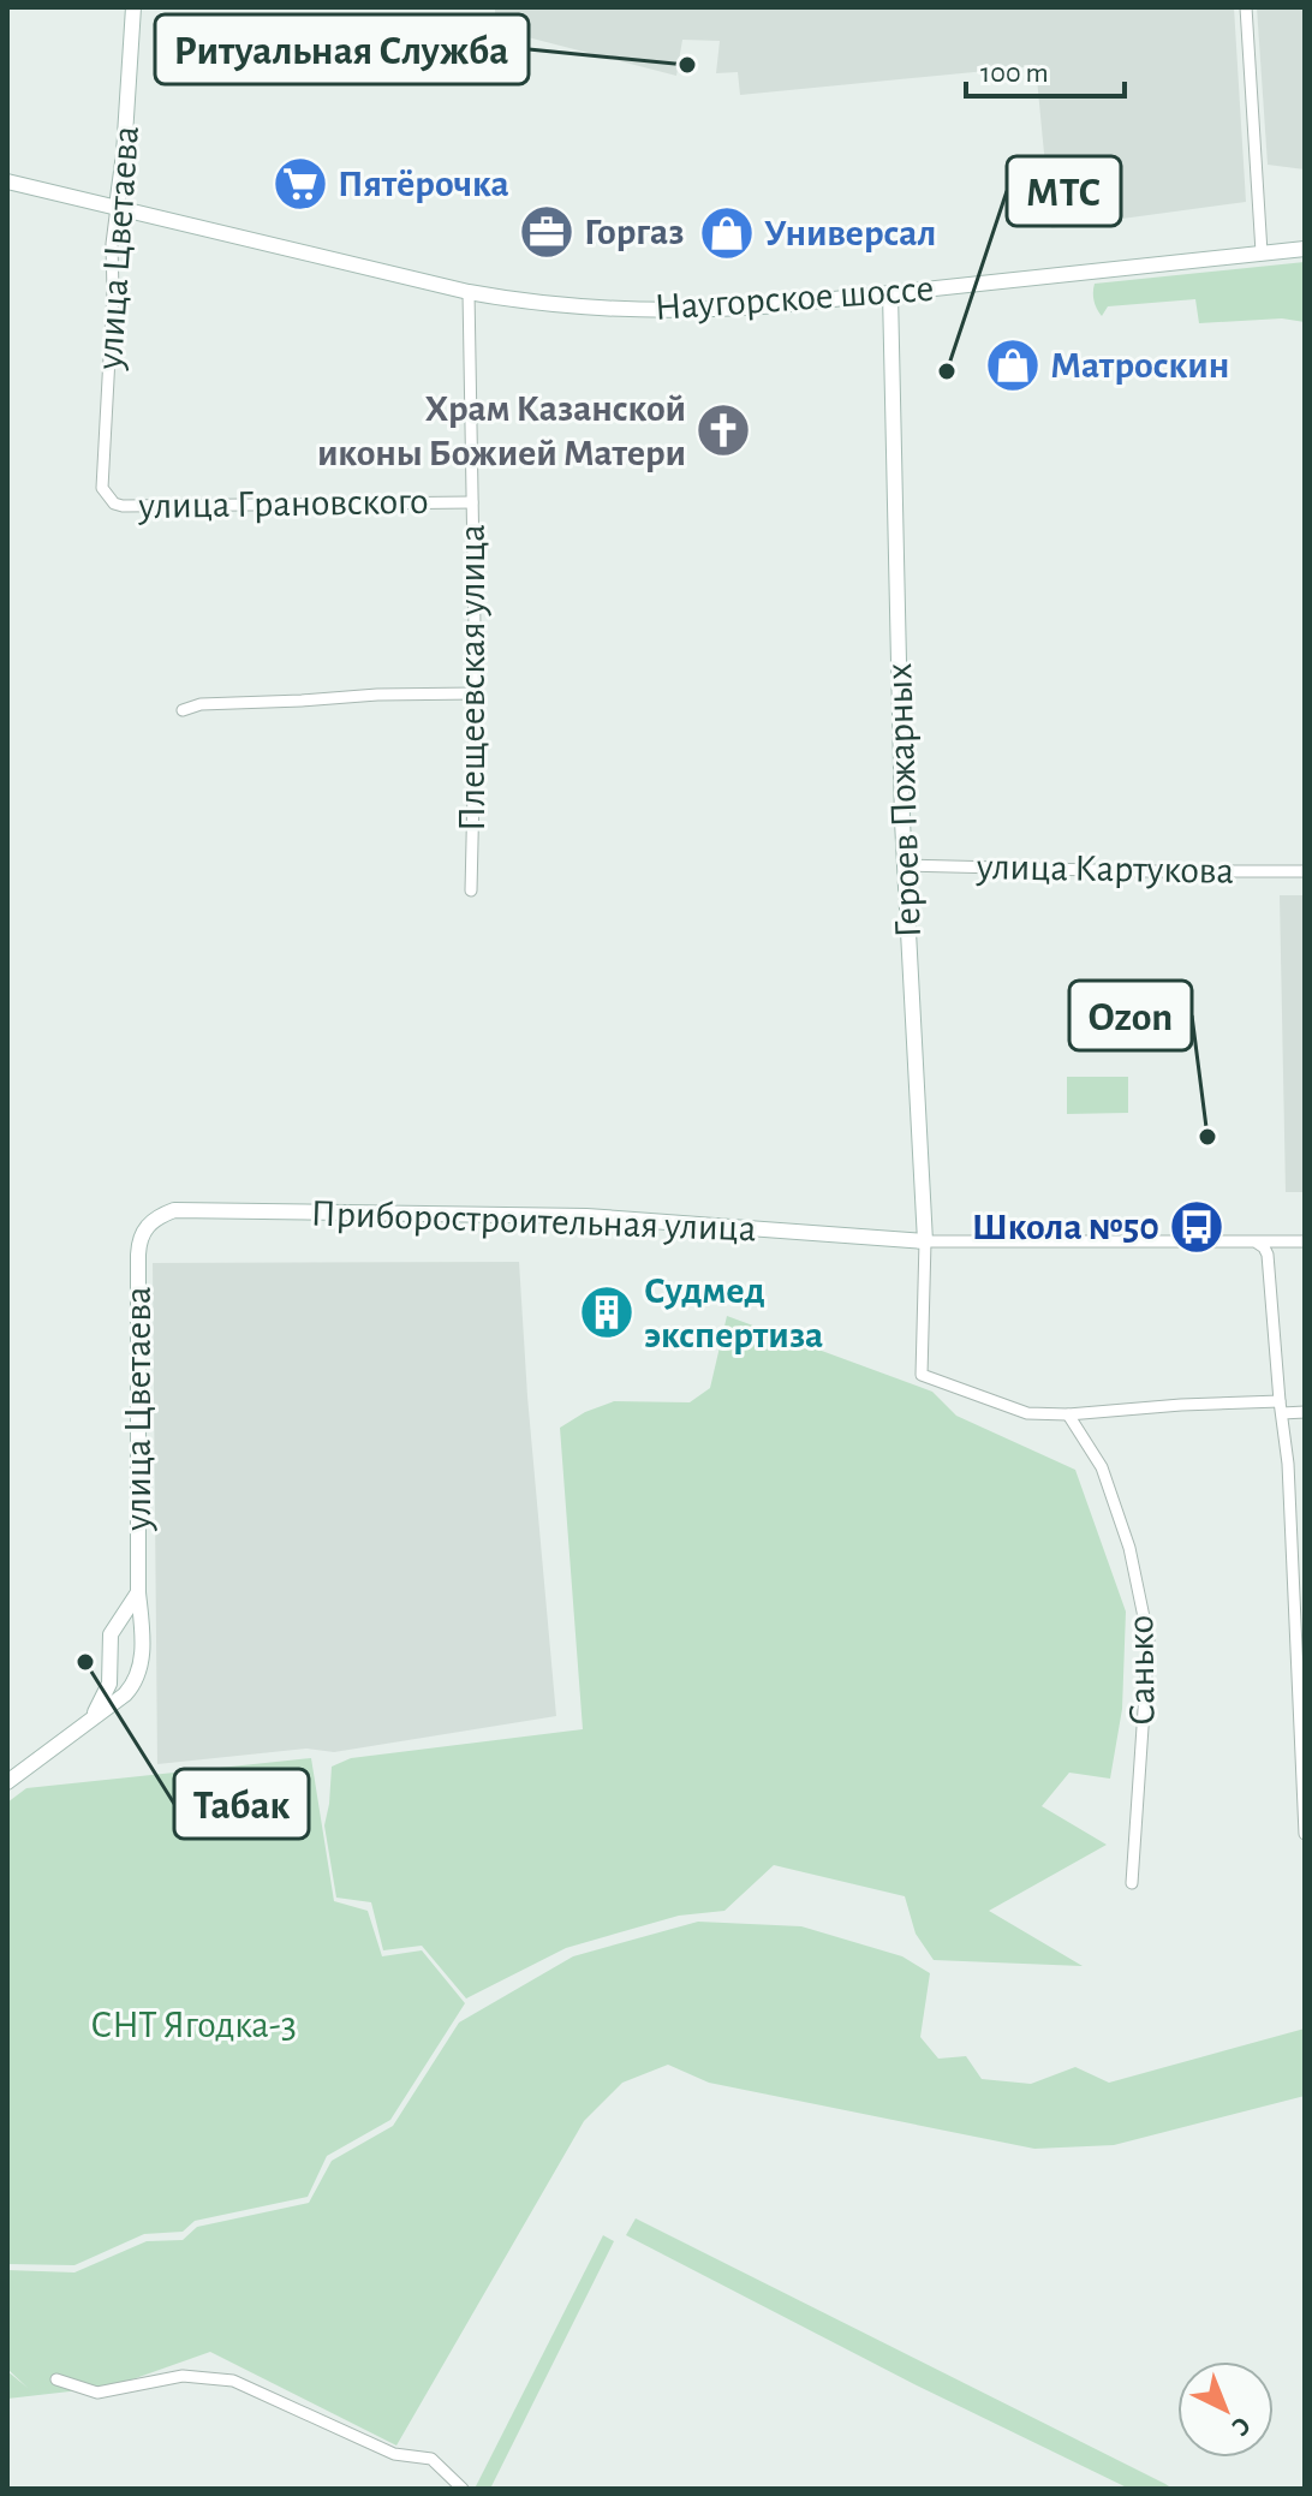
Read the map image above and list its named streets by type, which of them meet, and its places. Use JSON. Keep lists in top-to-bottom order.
{
  "streets": {
    "main road": [
      "улица Цветаева",
      "Наугорское шоссе",
      "Героев Пожарных",
      "Приборостроительная улица"
    ],
    "street": [
      "улица Грановского",
      "Плещеевская улица",
      "улица Картукова",
      "Санько"
    ]
  },
  "crossings": [
    ["улица Цветаева", "Наугорское шоссе"],
    ["улица Цветаева", "улица Грановского"],
    ["улица Цветаева", "Приборостроительная улица"],
    ["Наугорское шоссе", "Плещеевская улица"],
    ["Наугорское шоссе", "Героев Пожарных"],
    ["улица Грановского", "Плещеевская улица"],
    ["Героев Пожарных", "улица Картукова"],
    ["Героев Пожарных", "Приборостроительная улица"]
  ],
  "parks": ["СНТ Ягодка-3"],
  "places": {
    "other": [
      "Ритуальная Служба",
      "МТС",
      "Ozon",
      "Табак"
    ],
    "supermarket": ["Пятёрочка"],
    "office": ["Горгаз"],
    "shop": ["Универсал", "Матроскин"],
    "church": ["Храм Казанской иконы Божией Матери"],
    "bus stop": ["Школа №50"],
    "building": ["Судмед экспертиза"]
  },
  "scale_bar": "100 m",
  "north": "bottom right"
}
